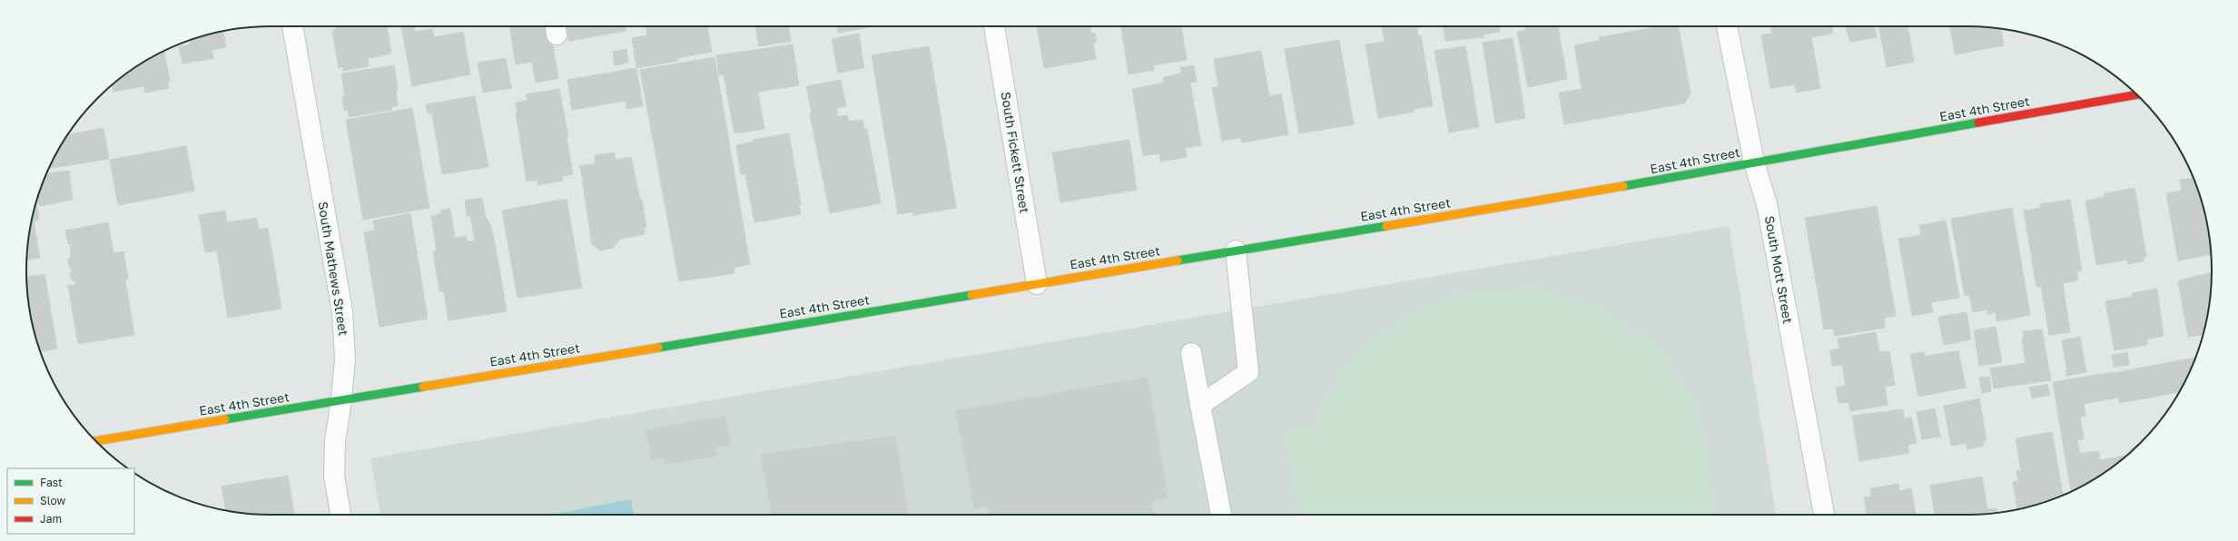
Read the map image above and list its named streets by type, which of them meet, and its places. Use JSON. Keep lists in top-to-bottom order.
{
  "streets": {
    "main road": ["East 4th Street"],
    "street": ["South Fickett Street", "South Mathews Street", "South Mott Street"]
  },
  "crossings": [
    ["East 4th Street", "South Fickett Street"],
    ["East 4th Street", "South Mathews Street"],
    ["East 4th Street", "South Mott Street"]
  ],
  "legend": ["Fast", "Slow", "Jam"]
}
